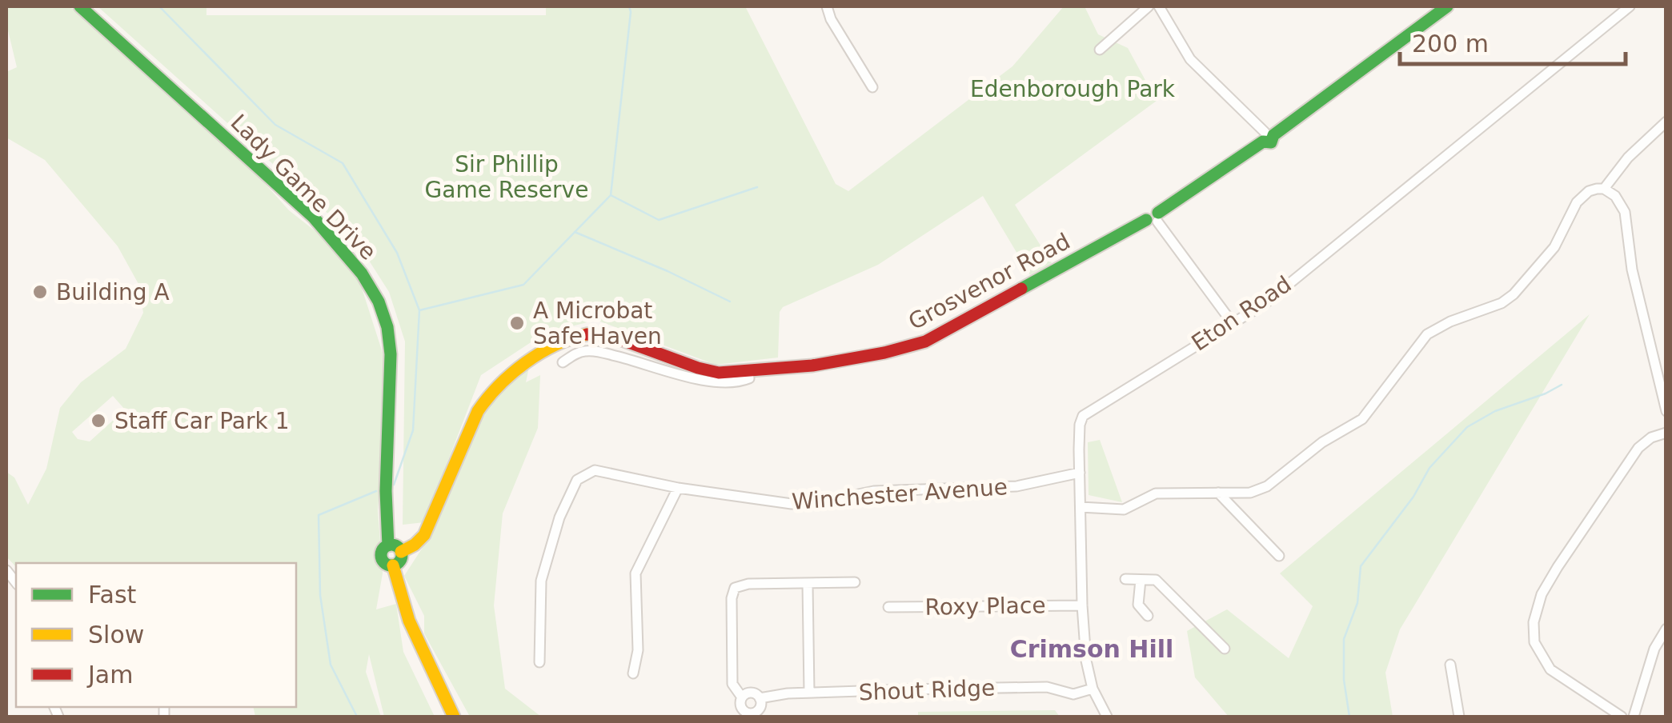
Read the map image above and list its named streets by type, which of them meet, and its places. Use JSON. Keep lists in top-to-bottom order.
{
  "streets": {
    "street": [
      "Lady Game Drive",
      "Grosvenor Road",
      "Eton Road",
      "Winchester Avenue",
      "Roxy Place",
      "Shout Ridge"
    ]
  },
  "crossings": [
    ["Lady Game Drive", "Grosvenor Road"],
    ["Eton Road", "Winchester Avenue"],
    ["Eton Road", "Roxy Place"],
    ["Eton Road", "Shout Ridge"]
  ],
  "districts": ["Crimson Hill"],
  "parks": ["Edenborough Park", "Sir Phillip Game Reserve"],
  "places": ["Building A", "A Microbat Safe Haven", "Staff Car Park 1"],
  "legend": ["Fast", "Slow", "Jam"],
  "scale_bar": "200 m"
}
